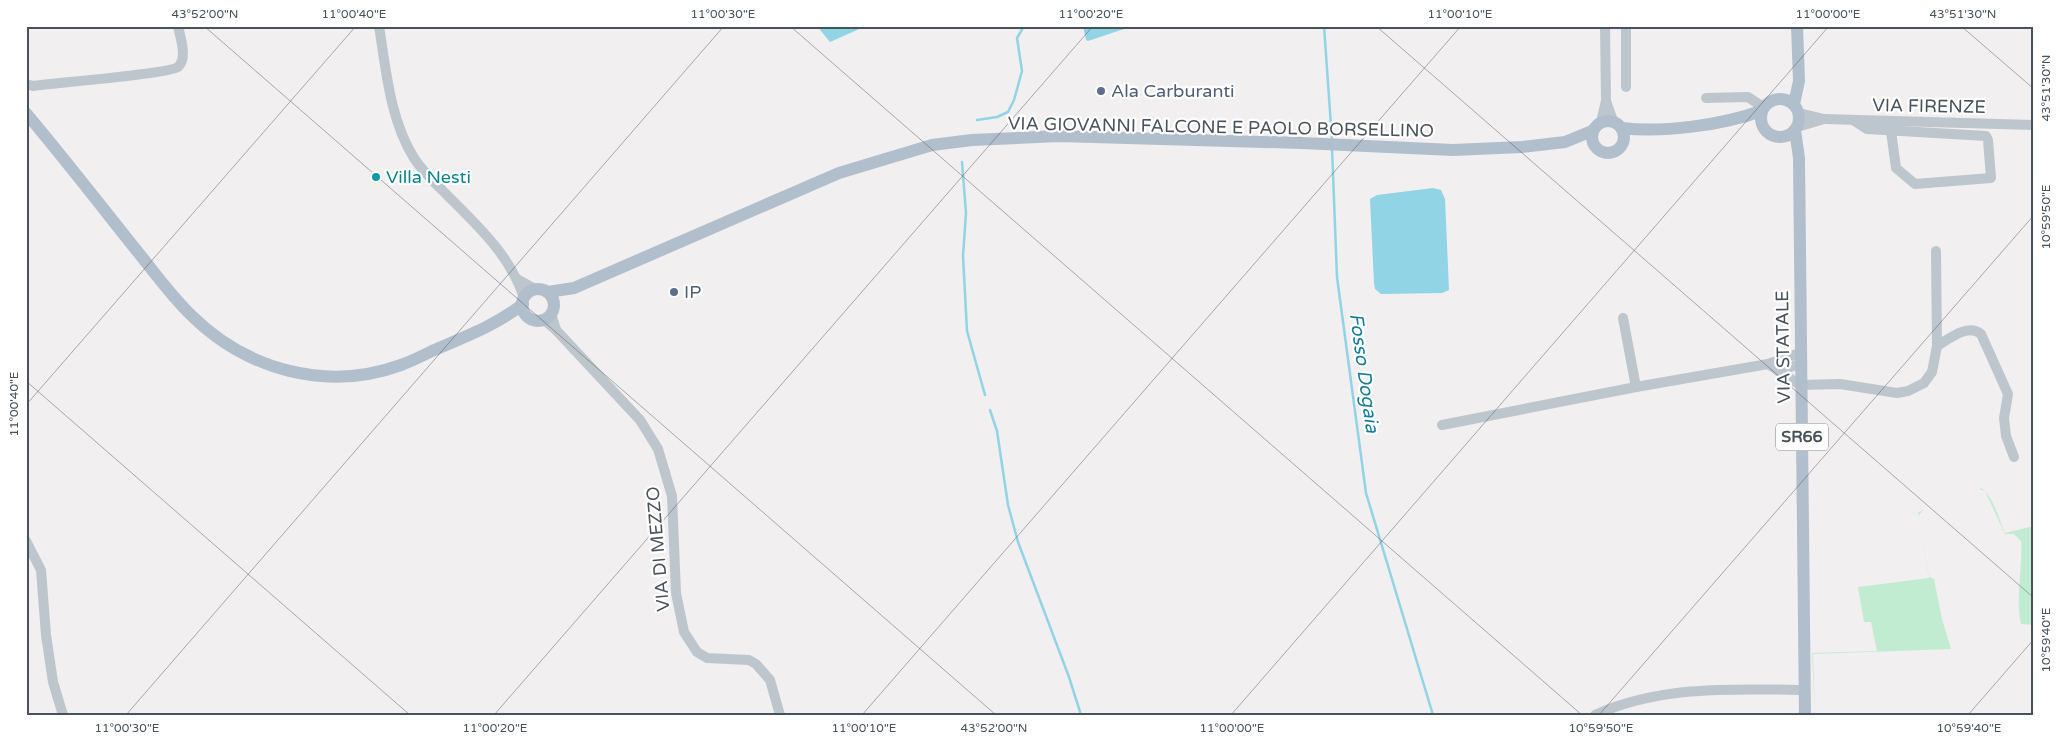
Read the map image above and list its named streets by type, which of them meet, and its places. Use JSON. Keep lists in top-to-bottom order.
{
  "streets": {
    "main road": ["VIA GIOVANNI FALCONE E PAOLO BORSELLINO", "VIA STATALE", "SR66"],
    "street": ["VIA FIRENZE", "VIA DI MEZZO"]
  },
  "crossings": [
    ["VIA GIOVANNI FALCONE E PAOLO BORSELLINO", "VIA STATALE"],
    ["VIA GIOVANNI FALCONE E PAOLO BORSELLINO", "SR66"],
    ["VIA GIOVANNI FALCONE E PAOLO BORSELLINO", "VIA DI MEZZO"],
    ["VIA STATALE", "SR66"]
  ],
  "water": ["Fosso Dogaia"],
  "places": ["Ala Carburanti", "Villa Nesti", "IP"],
  "coordinates": [
    "43°52'00\"N",
    "11°00'40\"E",
    "11°00'30\"E",
    "11°00'20\"E",
    "11°00'10\"E",
    "11°00'00\"E",
    "43°51'30\"N",
    "10°59'50\"E",
    "10°59'40\"E"
  ]
}
